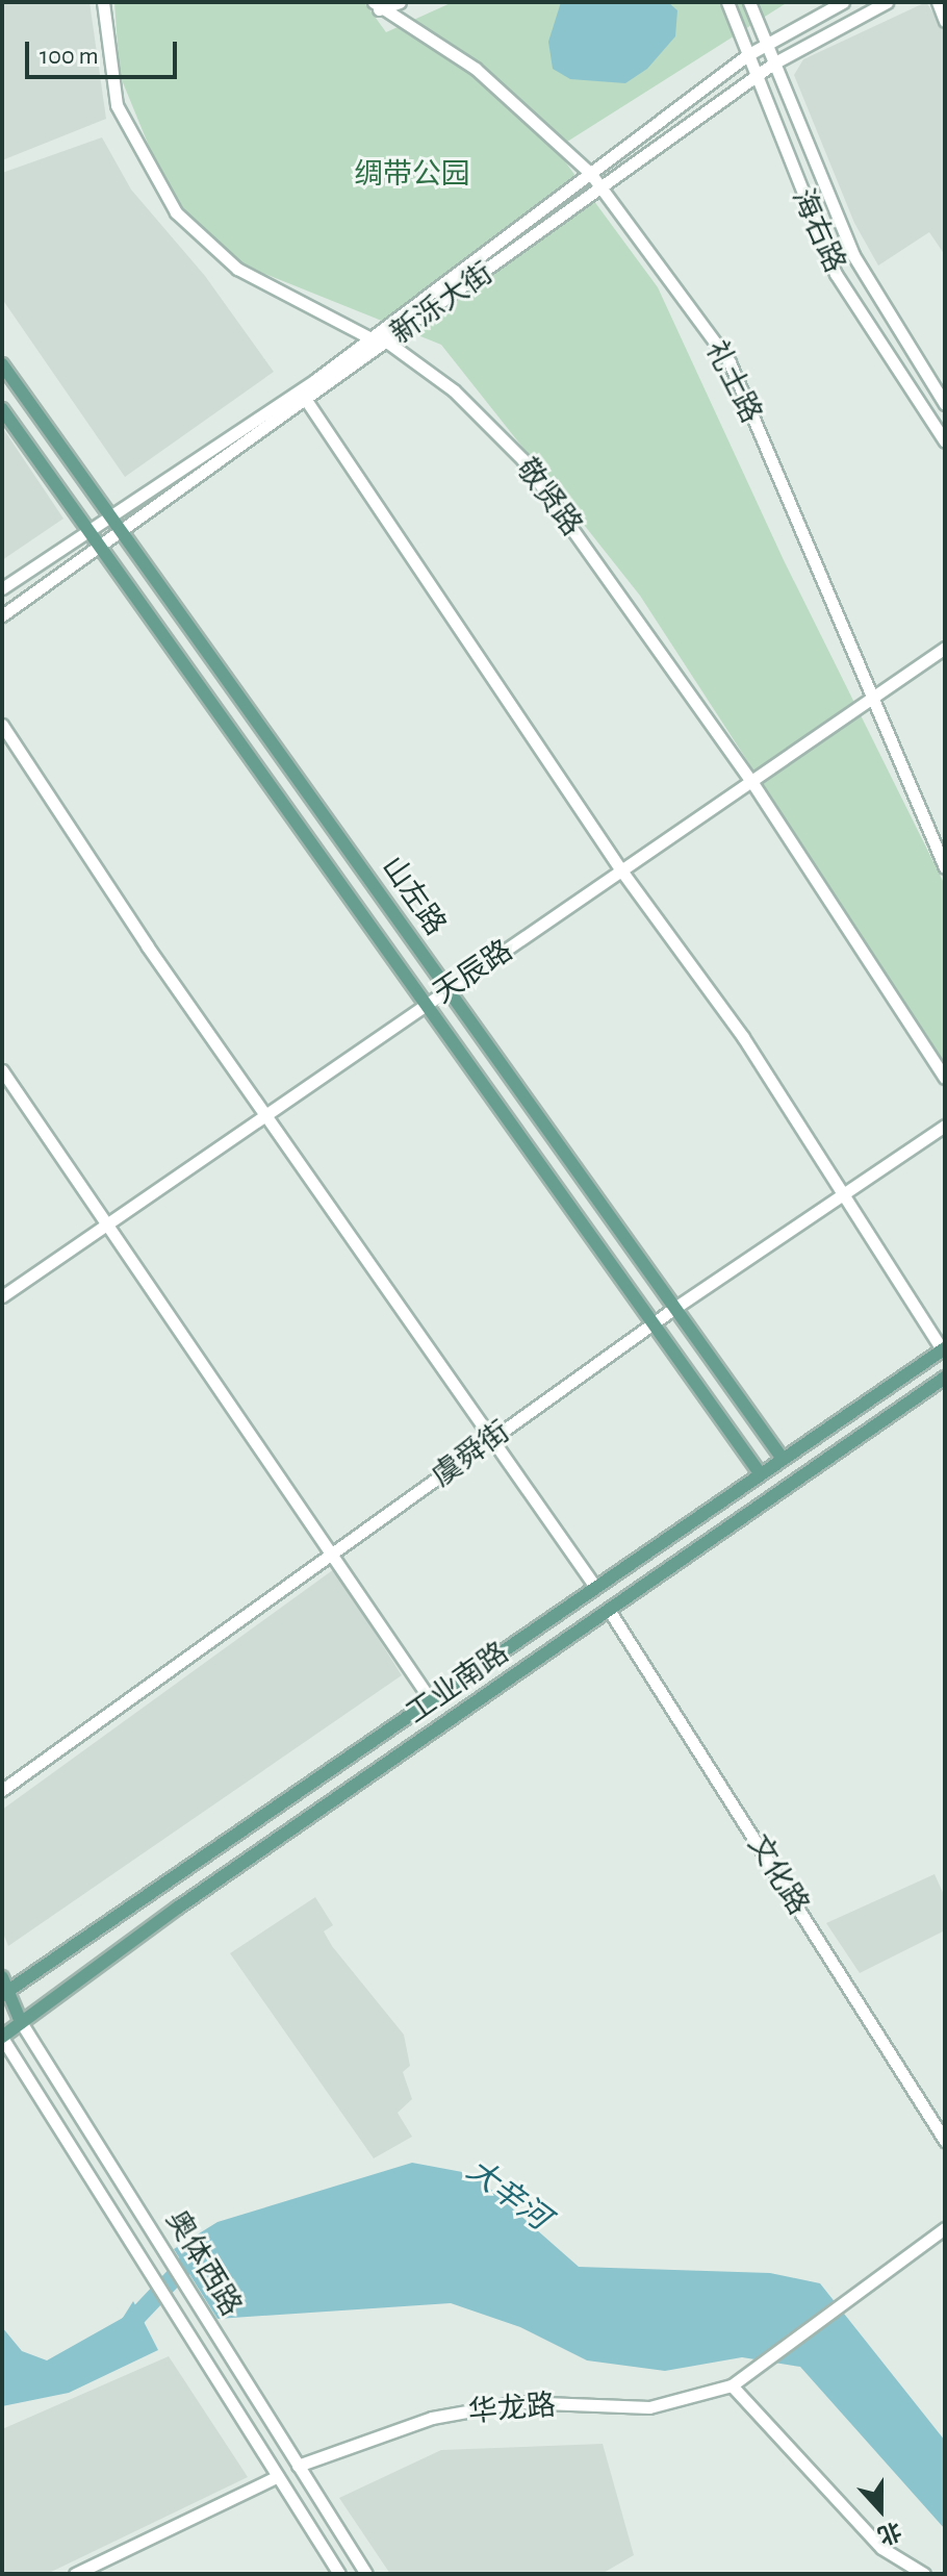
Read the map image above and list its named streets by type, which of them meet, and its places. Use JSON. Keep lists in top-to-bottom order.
{
  "streets": {
    "main road": [
      "海右路",
      "新泺大街",
      "礼士路",
      "敬贤路",
      "山左路",
      "天辰路",
      "虞舜街",
      "工业南路",
      "文化路",
      "奥体西路",
      "华龙路"
    ]
  },
  "crossings": [
    ["海右路", "新泺大街"],
    ["新泺大街", "礼士路"],
    ["新泺大街", "敬贤路"],
    ["新泺大街", "山左路"],
    ["礼士路", "天辰路"],
    ["敬贤路", "天辰路"],
    ["山左路", "天辰路"],
    ["山左路", "虞舜街"],
    ["山左路", "工业南路"],
    ["工业南路", "文化路"],
    ["工业南路", "奥体西路"],
    ["奥体西路", "华龙路"]
  ],
  "water": ["大辛河"],
  "parks": ["绸带公园"],
  "scale_bar": "100 m",
  "north": "bottom"
}
